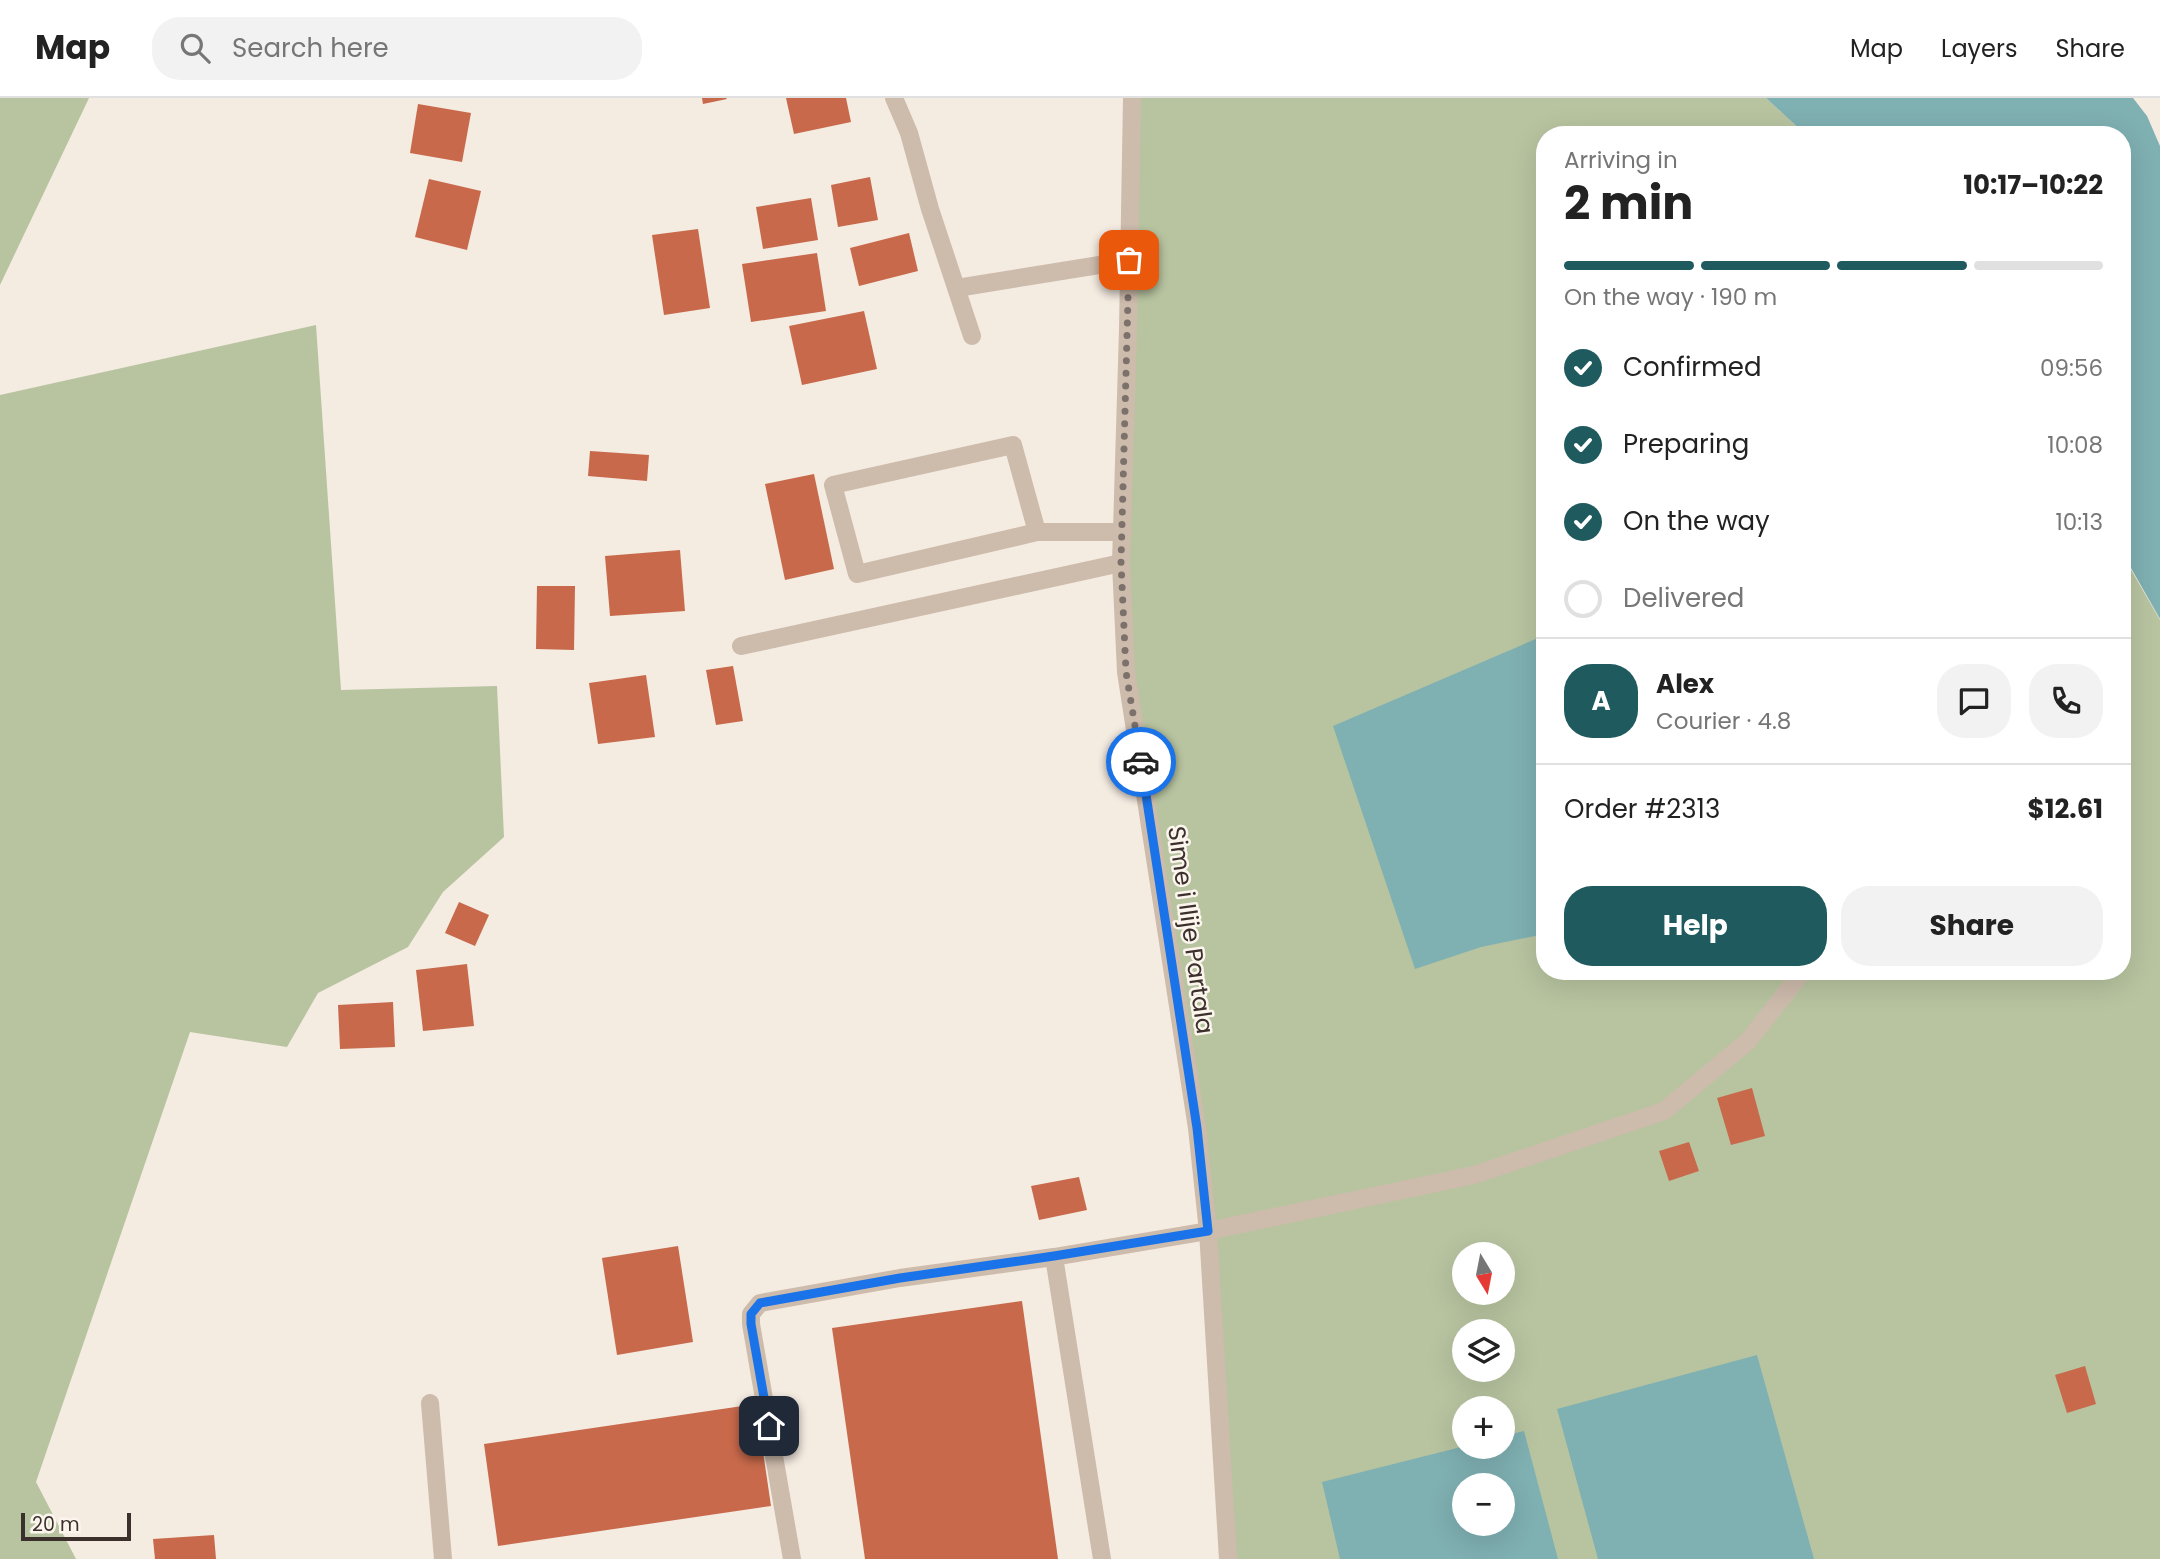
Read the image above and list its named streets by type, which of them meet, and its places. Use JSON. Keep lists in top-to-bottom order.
{
  "streets": {
    "street": ["Sime i Ilije Partala"]
  },
  "scale_bar": "20 m",
  "north": "bottom",
  "page": {
    "header": "Map",
    "search": "Search here",
    "nav": ["Map", "Layers", "Share"],
    "heading": ["2 min", "Arriving in", "10:17–10:22"],
    "panel": [
      "Alex",
      "Courier · 4.8",
      "Order #2313",
      "$12.61"
    ],
    "bar": "On the way · 190 m",
    "list": [
      ["Confirmed", "09:56"],
      ["Preparing", "10:08"],
      ["On the way", "10:13"],
      "Delivered"
    ],
    "round": "A",
    "buttons": ["Help", "Share"],
    "map_buttons": ["+", "−"],
    "scale": "20 m"
  }
}
